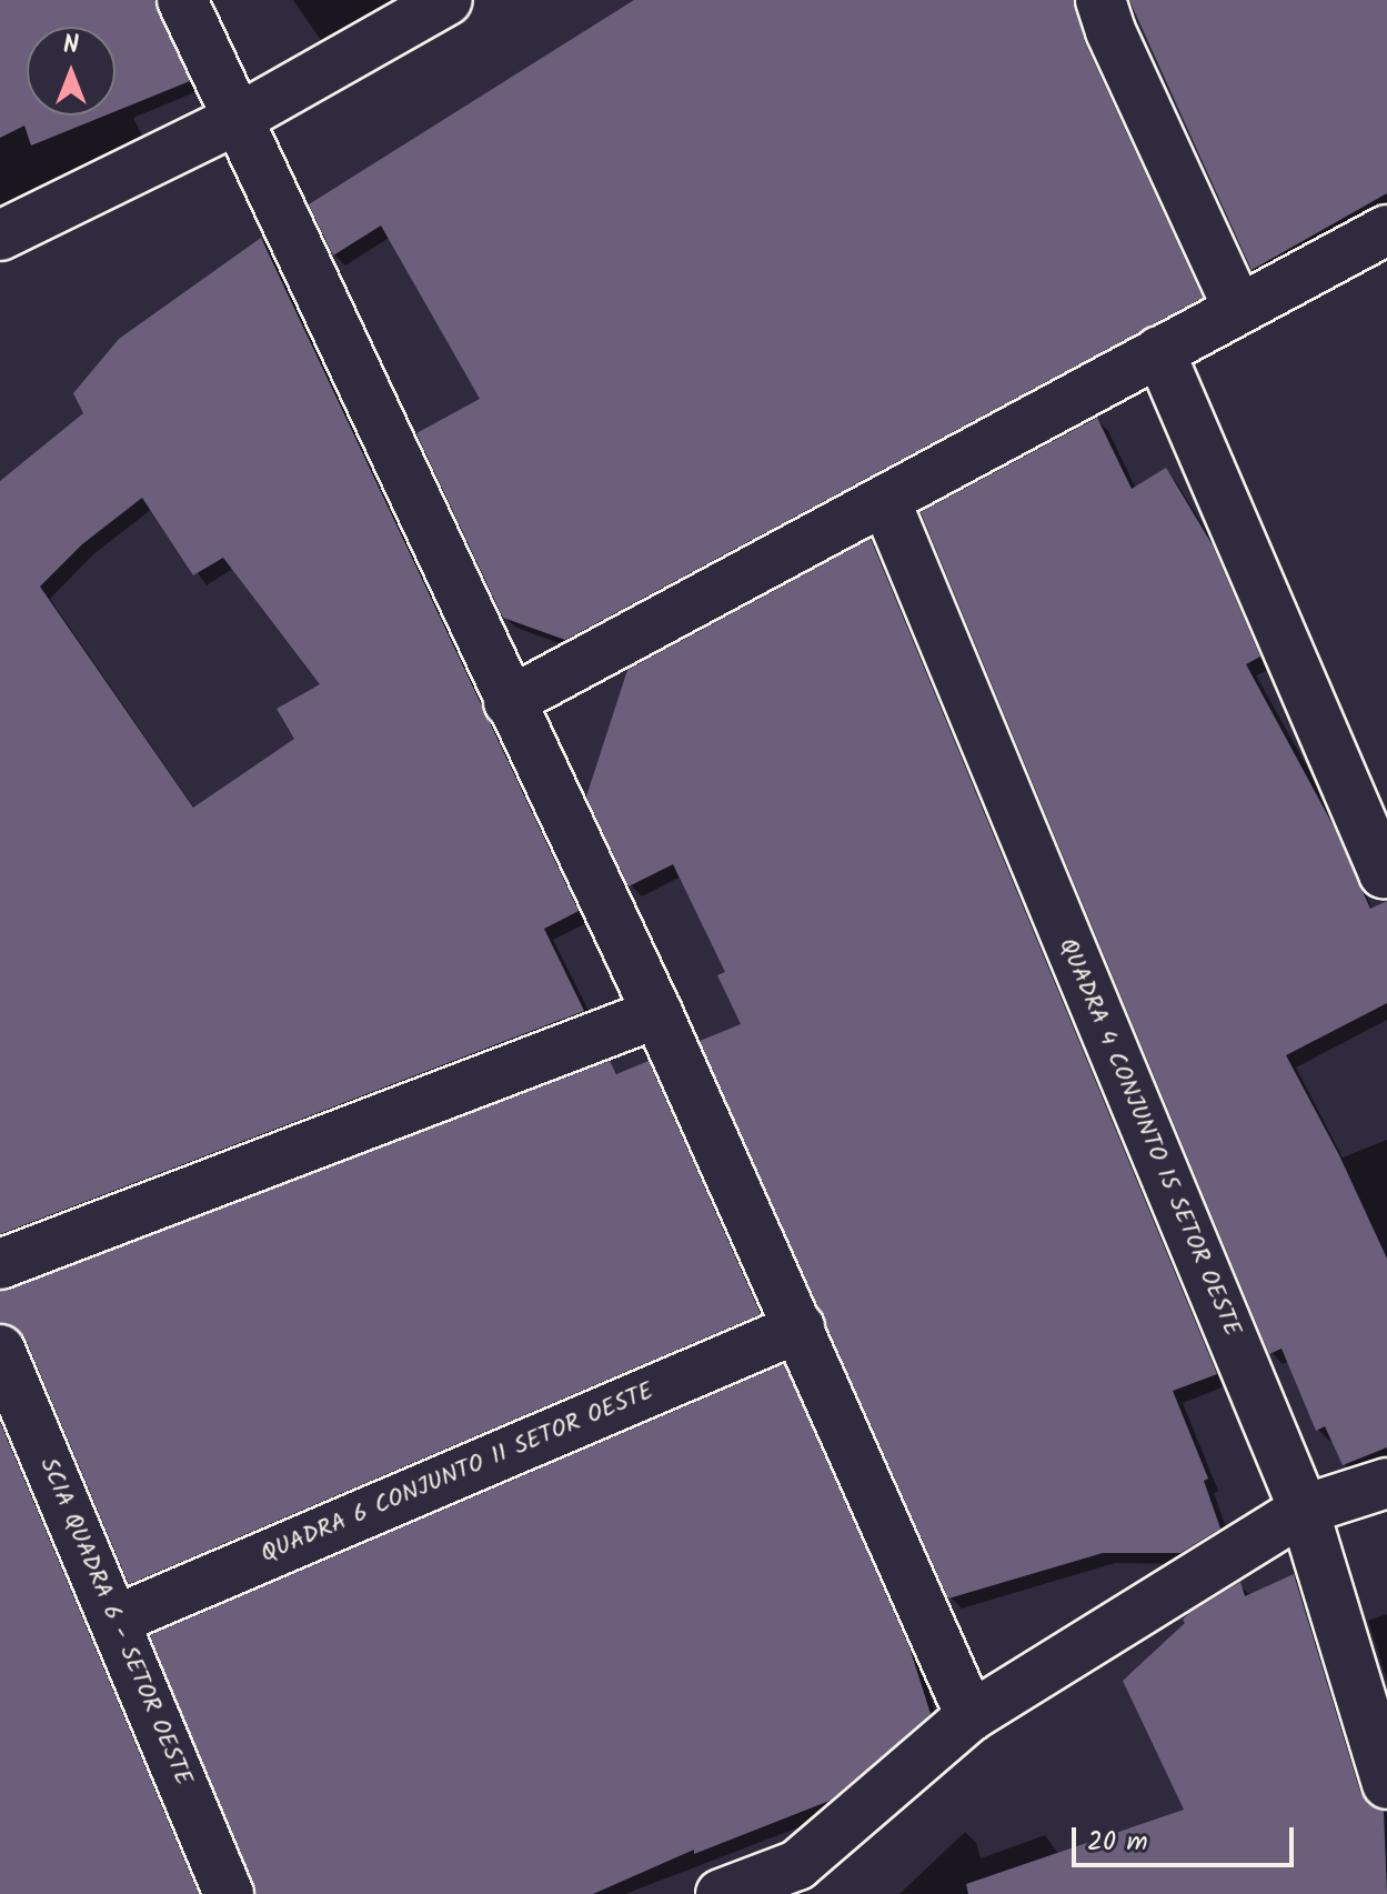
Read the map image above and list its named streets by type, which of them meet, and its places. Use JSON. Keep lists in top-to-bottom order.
{
  "streets": {
    "street": ["QUADRA 4 CONJUNTO 15 SETOR OESTE", "QUADRA 6 CONJUNTO 11 SETOR OESTE", "SCIA QUADRA 6 - SETOR OESTE"]
  },
  "crossings": [
    ["QUADRA 6 CONJUNTO 11 SETOR OESTE", "SCIA QUADRA 6 - SETOR OESTE"]
  ],
  "scale_bar": "20 m",
  "north": "top"
}
